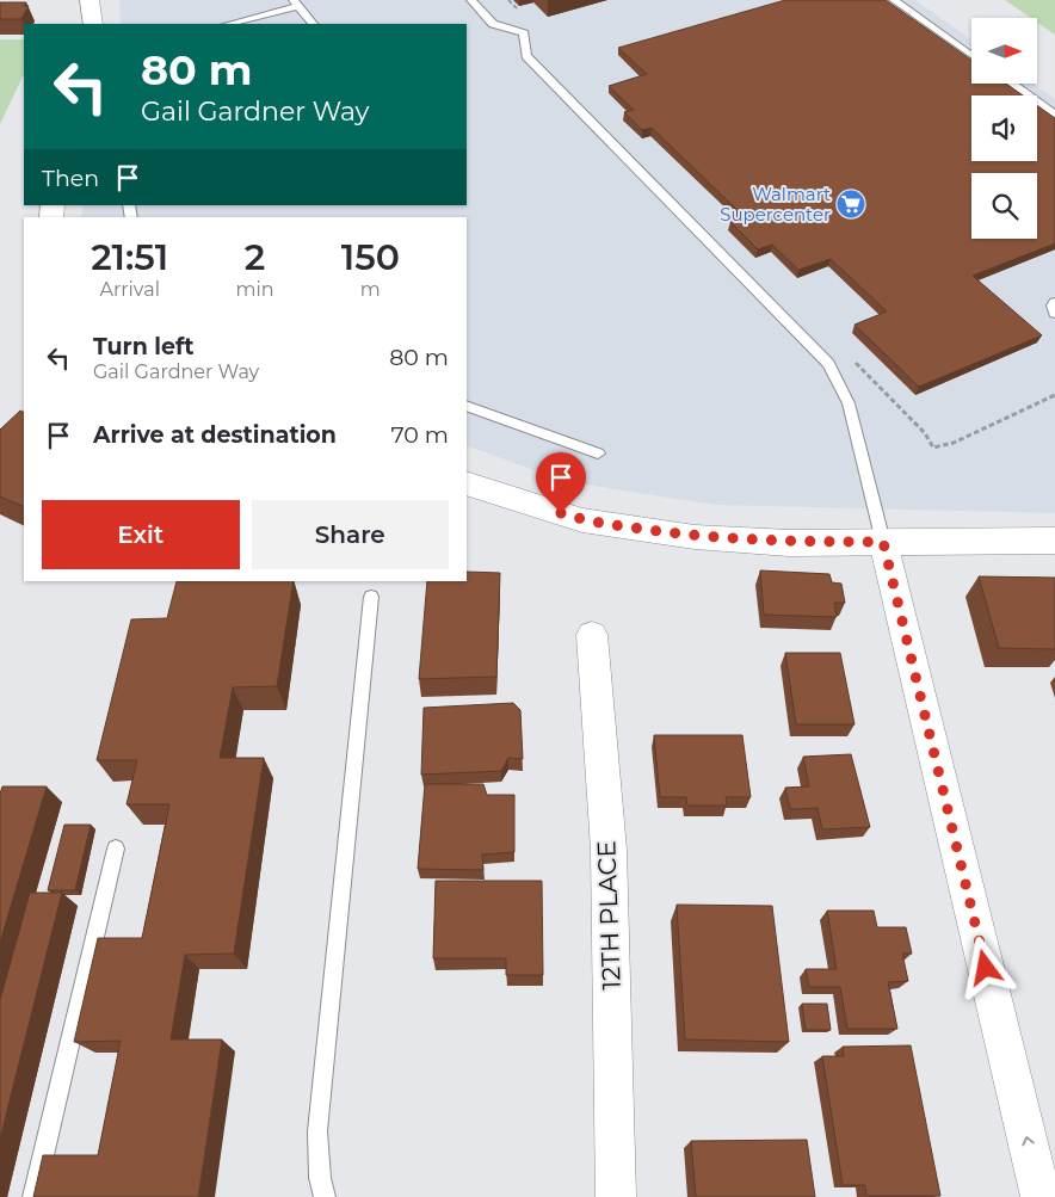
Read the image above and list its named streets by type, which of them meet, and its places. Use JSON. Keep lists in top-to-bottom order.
{
  "streets": {
    "street": ["12TH PLACE"]
  },
  "places": {
    "supermarket": ["Walmart Supercenter"]
  },
  "north": "right",
  "page": {
    "turn": ["80 m", "Gail Gardner Way"],
    "then": "Then",
    "eta": [
      "21:51",
      "Arrival",
      "2",
      "min",
      "150",
      "m"
    ],
    "list": [
      {
        "name": "Turn left",
        "note": "Gail Gardner Way",
        "value": "80 m"
      },
      {
        "name": "Arrive at destination",
        "value": "70 m"
      }
    ],
    "buttons": ["Exit", "Share"]
  }
}
